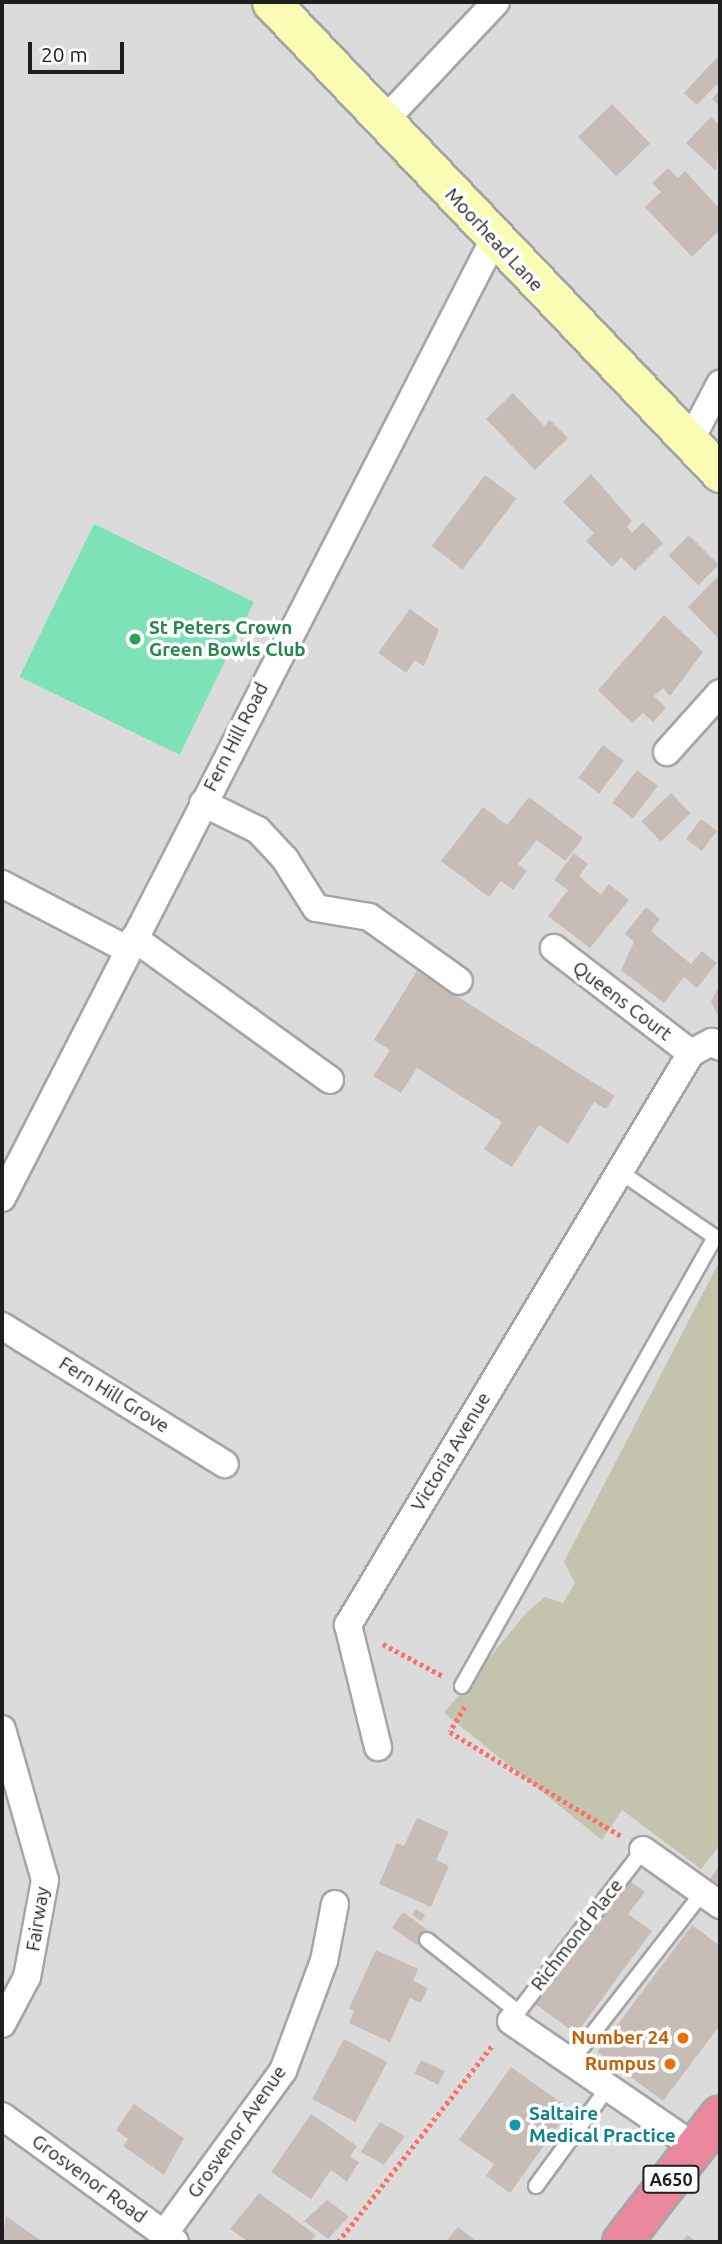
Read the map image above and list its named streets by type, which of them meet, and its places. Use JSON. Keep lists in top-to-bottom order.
{
  "streets": {
    "highway": ["A650"],
    "street": [
      "Moorhead Lane",
      "Fern Hill Road",
      "Queens Court",
      "Fern Hill Grove",
      "Victoria Avenue",
      "Fairway",
      "Grosvenor Avenue",
      "Grosvenor Road"
    ],
    "lane": ["Richmond Place"]
  },
  "crossings": [
    ["Moorhead Lane", "Fern Hill Road"],
    ["Queens Court", "Victoria Avenue"],
    ["Grosvenor Avenue", "Grosvenor Road"]
  ],
  "places": [
    "St Peters Crown Green Bowls Club",
    "Number 24",
    "Rumpus",
    "Saltaire Medical Practice"
  ],
  "scale_bar": "20 m"
}
